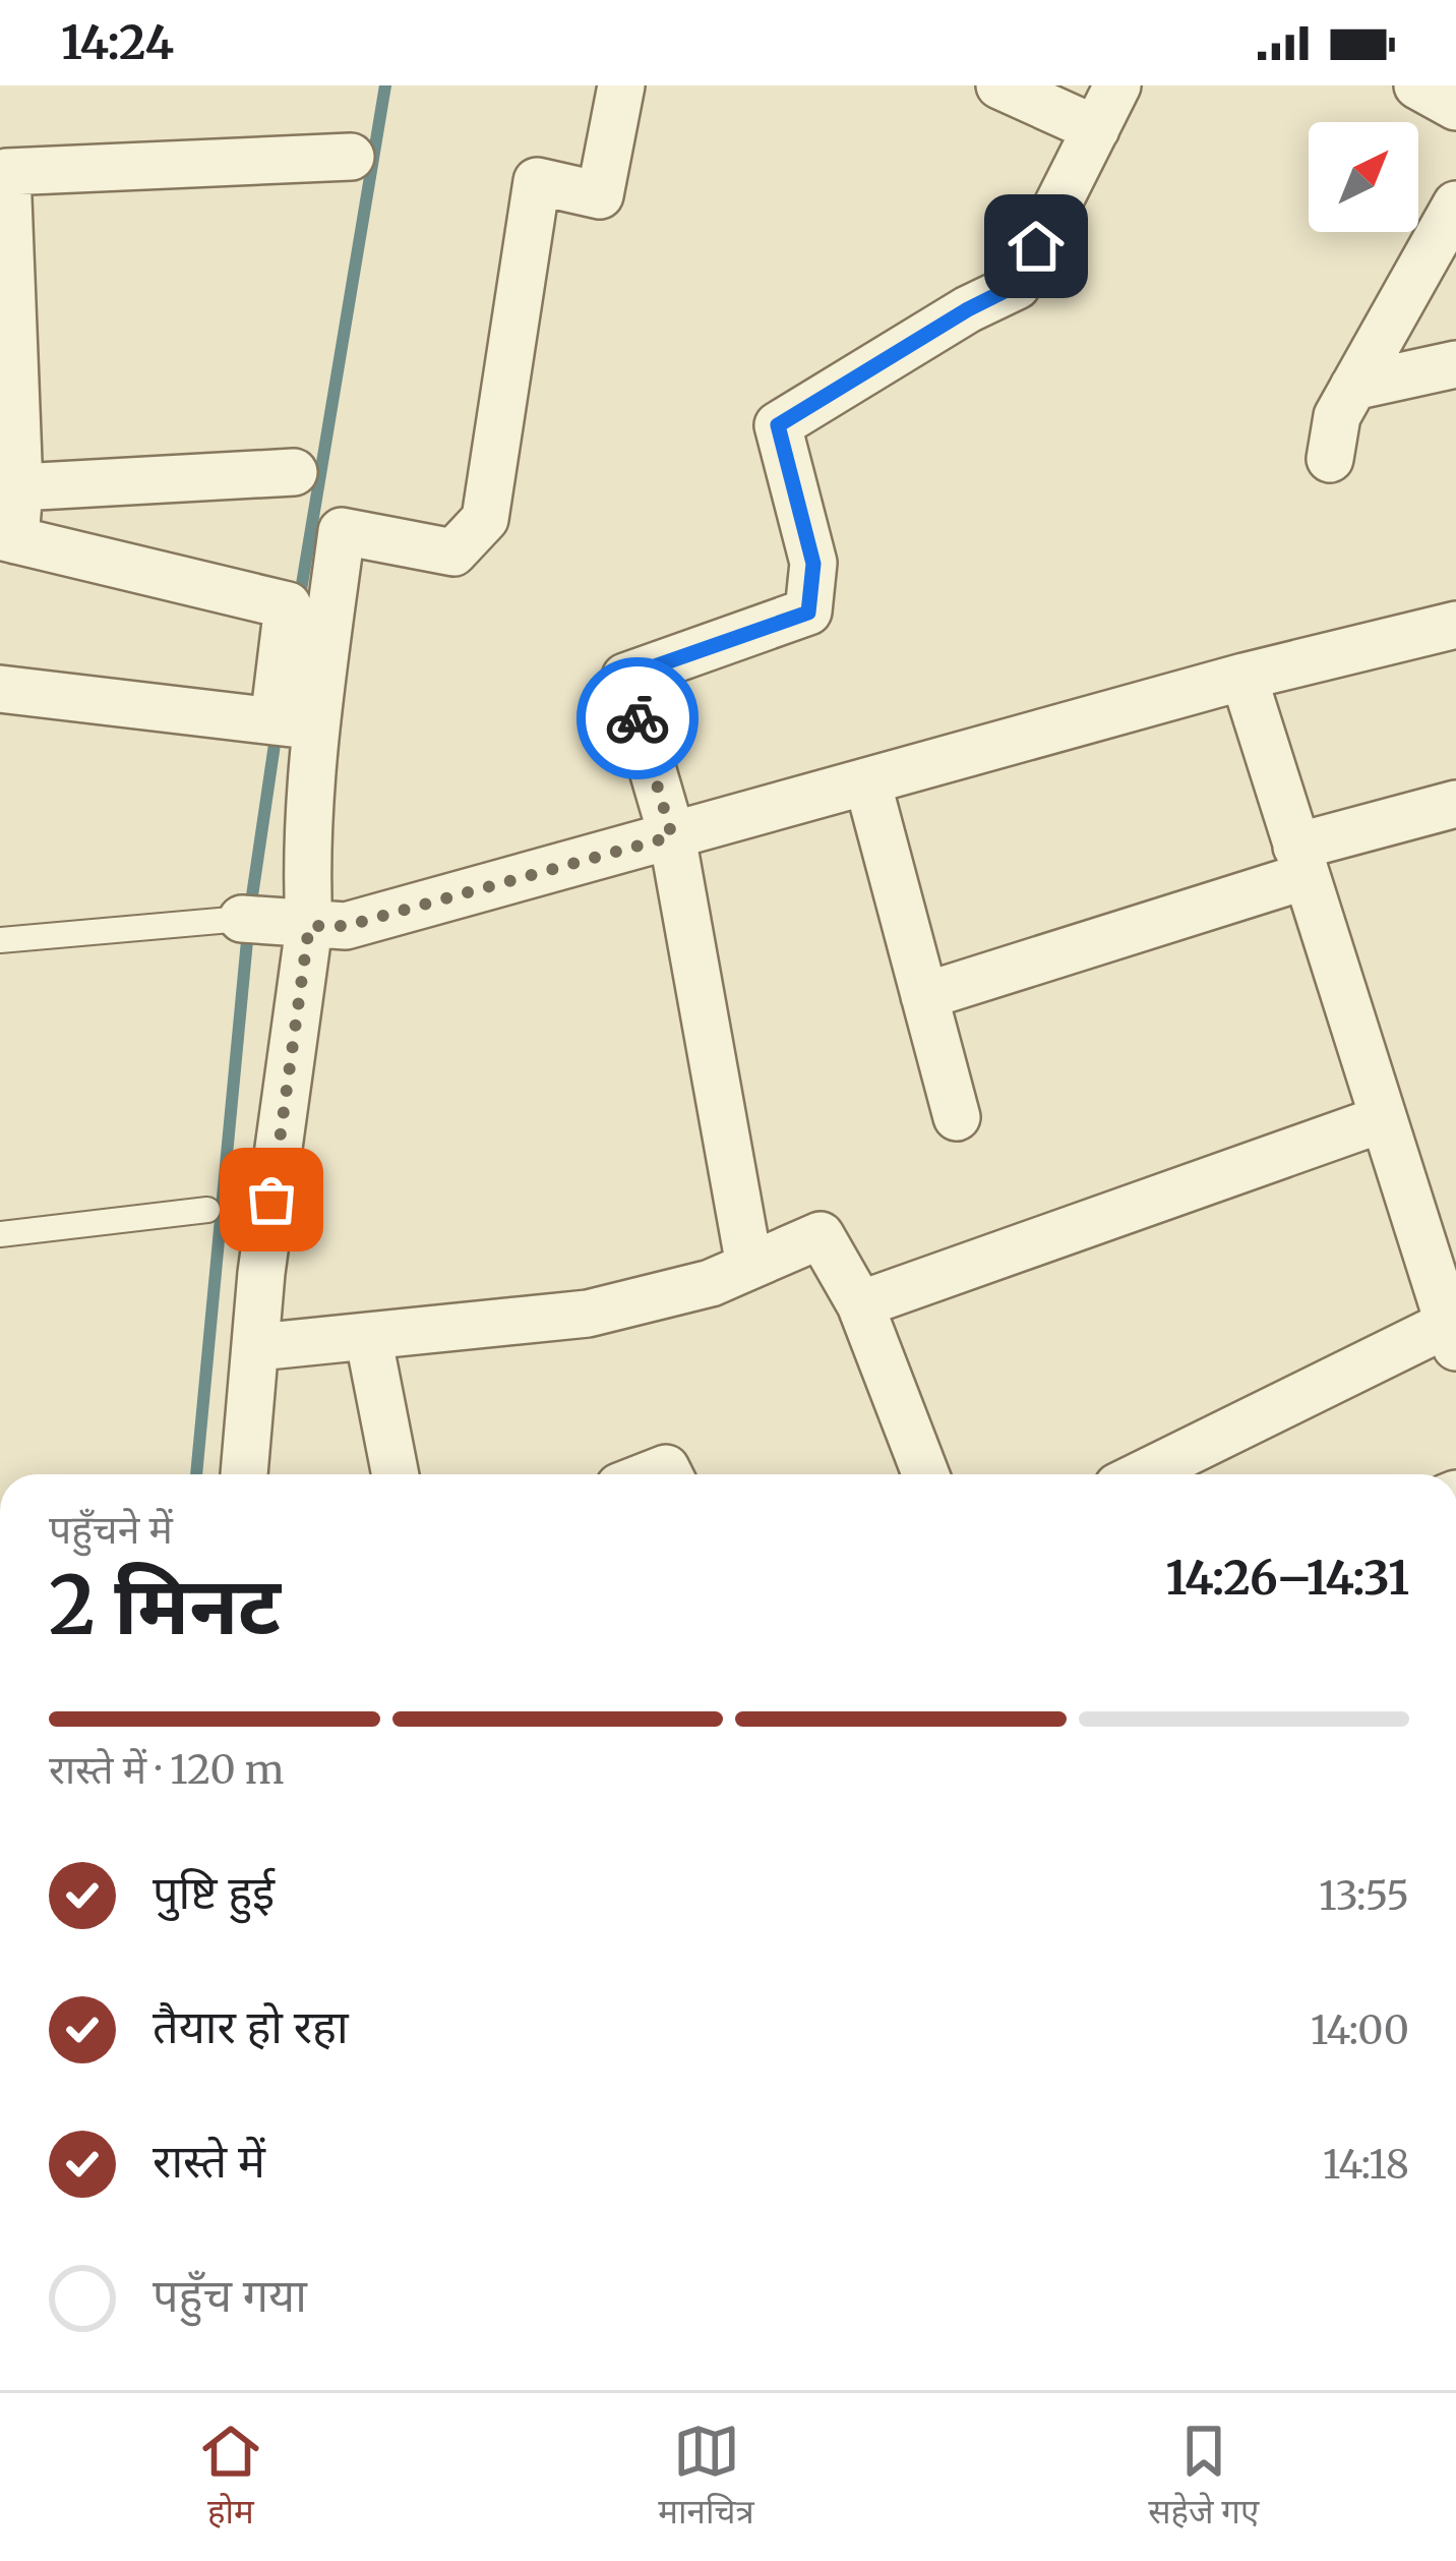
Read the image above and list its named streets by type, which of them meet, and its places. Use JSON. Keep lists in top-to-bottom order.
{
  "north": "top right",
  "page": {
    "status": "14:24",
    "heading": ["2 मिनट", "पहुँचने में", "14:26–14:31"],
    "bar": "रास्ते में · 120 m",
    "list": [
      ["पुष्टि हुई", "13:55"],
      ["तैयार हो रहा", "14:00"],
      ["रास्ते में", "14:18"],
      "पहुँच गया"
    ],
    "tabs": ["होम", "मानचित्र", "सहेजे गए"]
  }
}
